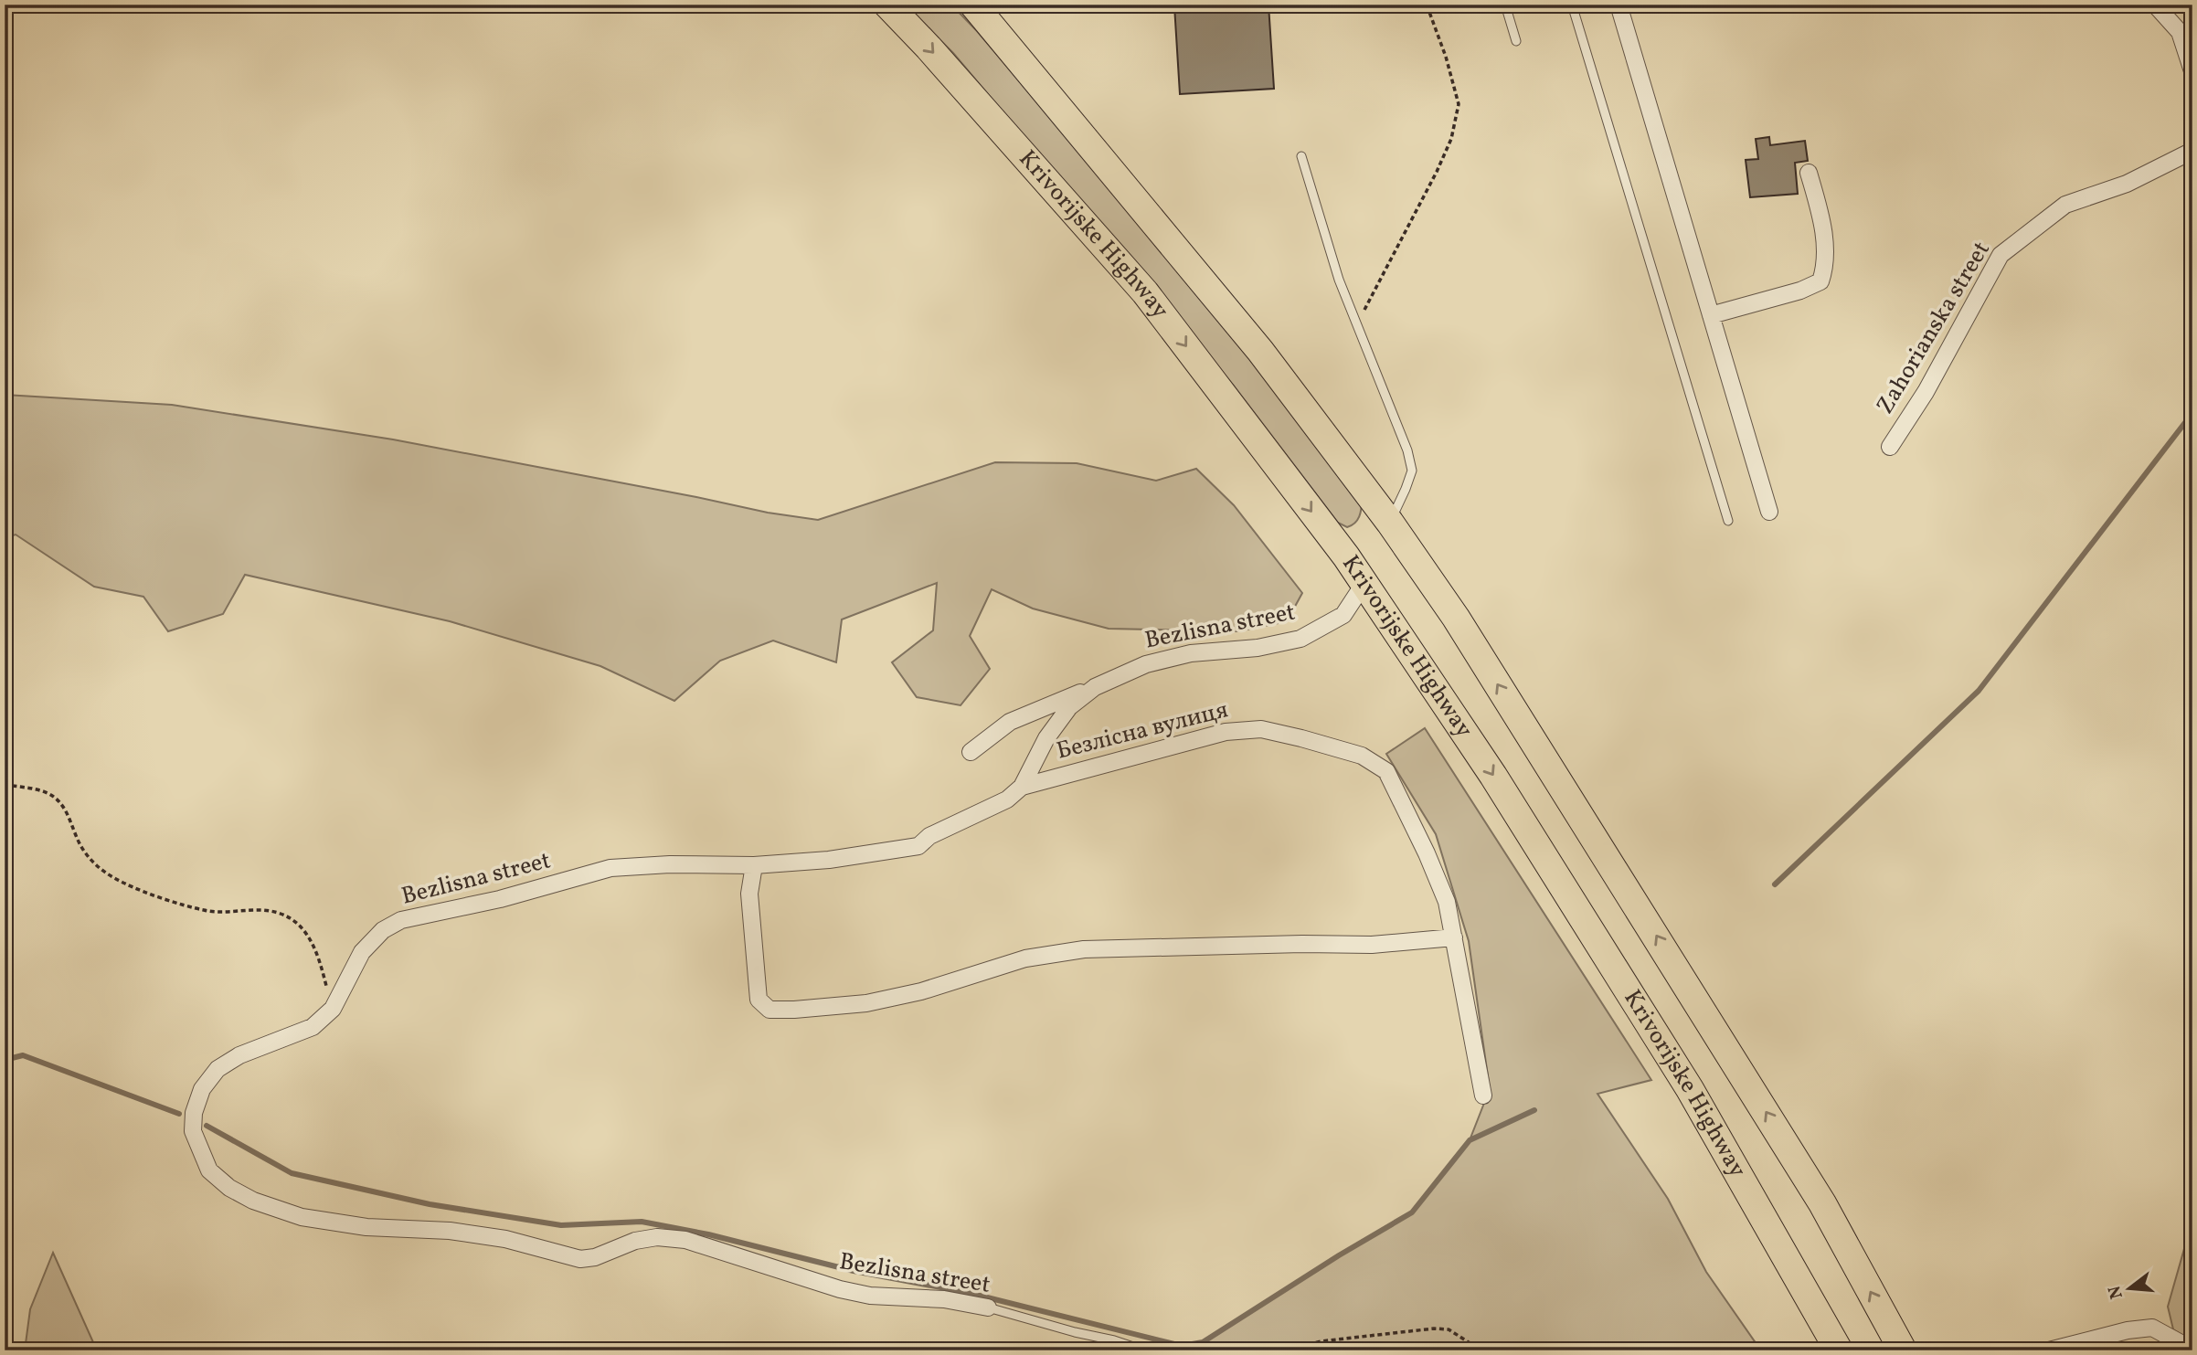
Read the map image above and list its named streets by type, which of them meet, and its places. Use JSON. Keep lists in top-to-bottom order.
{
  "streets": {
    "highway": ["Krivorijske Highway"],
    "street": ["Zahorianska street", "Bezlisna street", "Безлісна вулиця"]
  },
  "crossings": [
    ["Krivorijske Highway", "Bezlisna street"],
    ["Bezlisna street", "Безлісна вулиця"]
  ],
  "north": "left"
}
